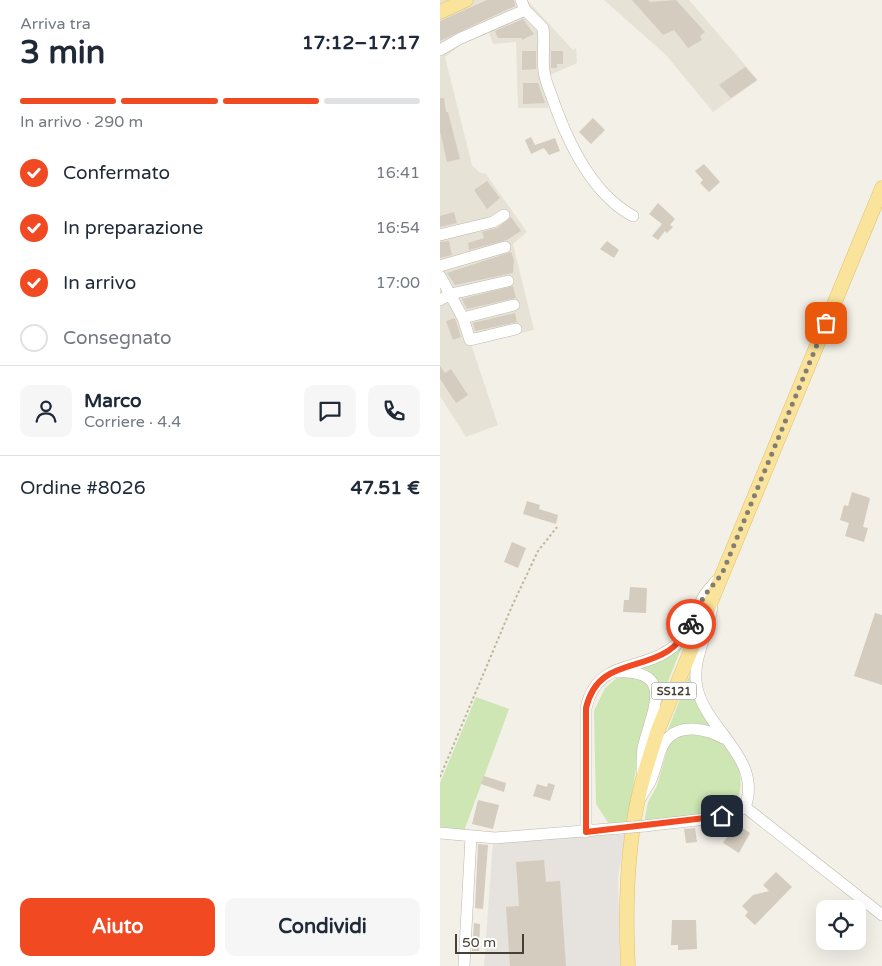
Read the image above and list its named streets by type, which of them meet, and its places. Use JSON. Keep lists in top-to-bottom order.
{
  "streets": {
    "main road": ["SS121"]
  },
  "scale_bar": "50 m",
  "page": {
    "heading": ["3 min", "Arriva tra", "17:12–17:17"],
    "panel": [
      "Marco",
      "Corriere · 4.4",
      "Ordine #8026",
      "47.51 €"
    ],
    "bar": "In arrivo · 290 m",
    "list": [
      ["Confermato", "16:41"],
      ["In preparazione", "16:54"],
      ["In arrivo", "17:00"],
      "Consegnato"
    ],
    "buttons": ["Aiuto", "Condividi"],
    "scale": "50 m"
  }
}
